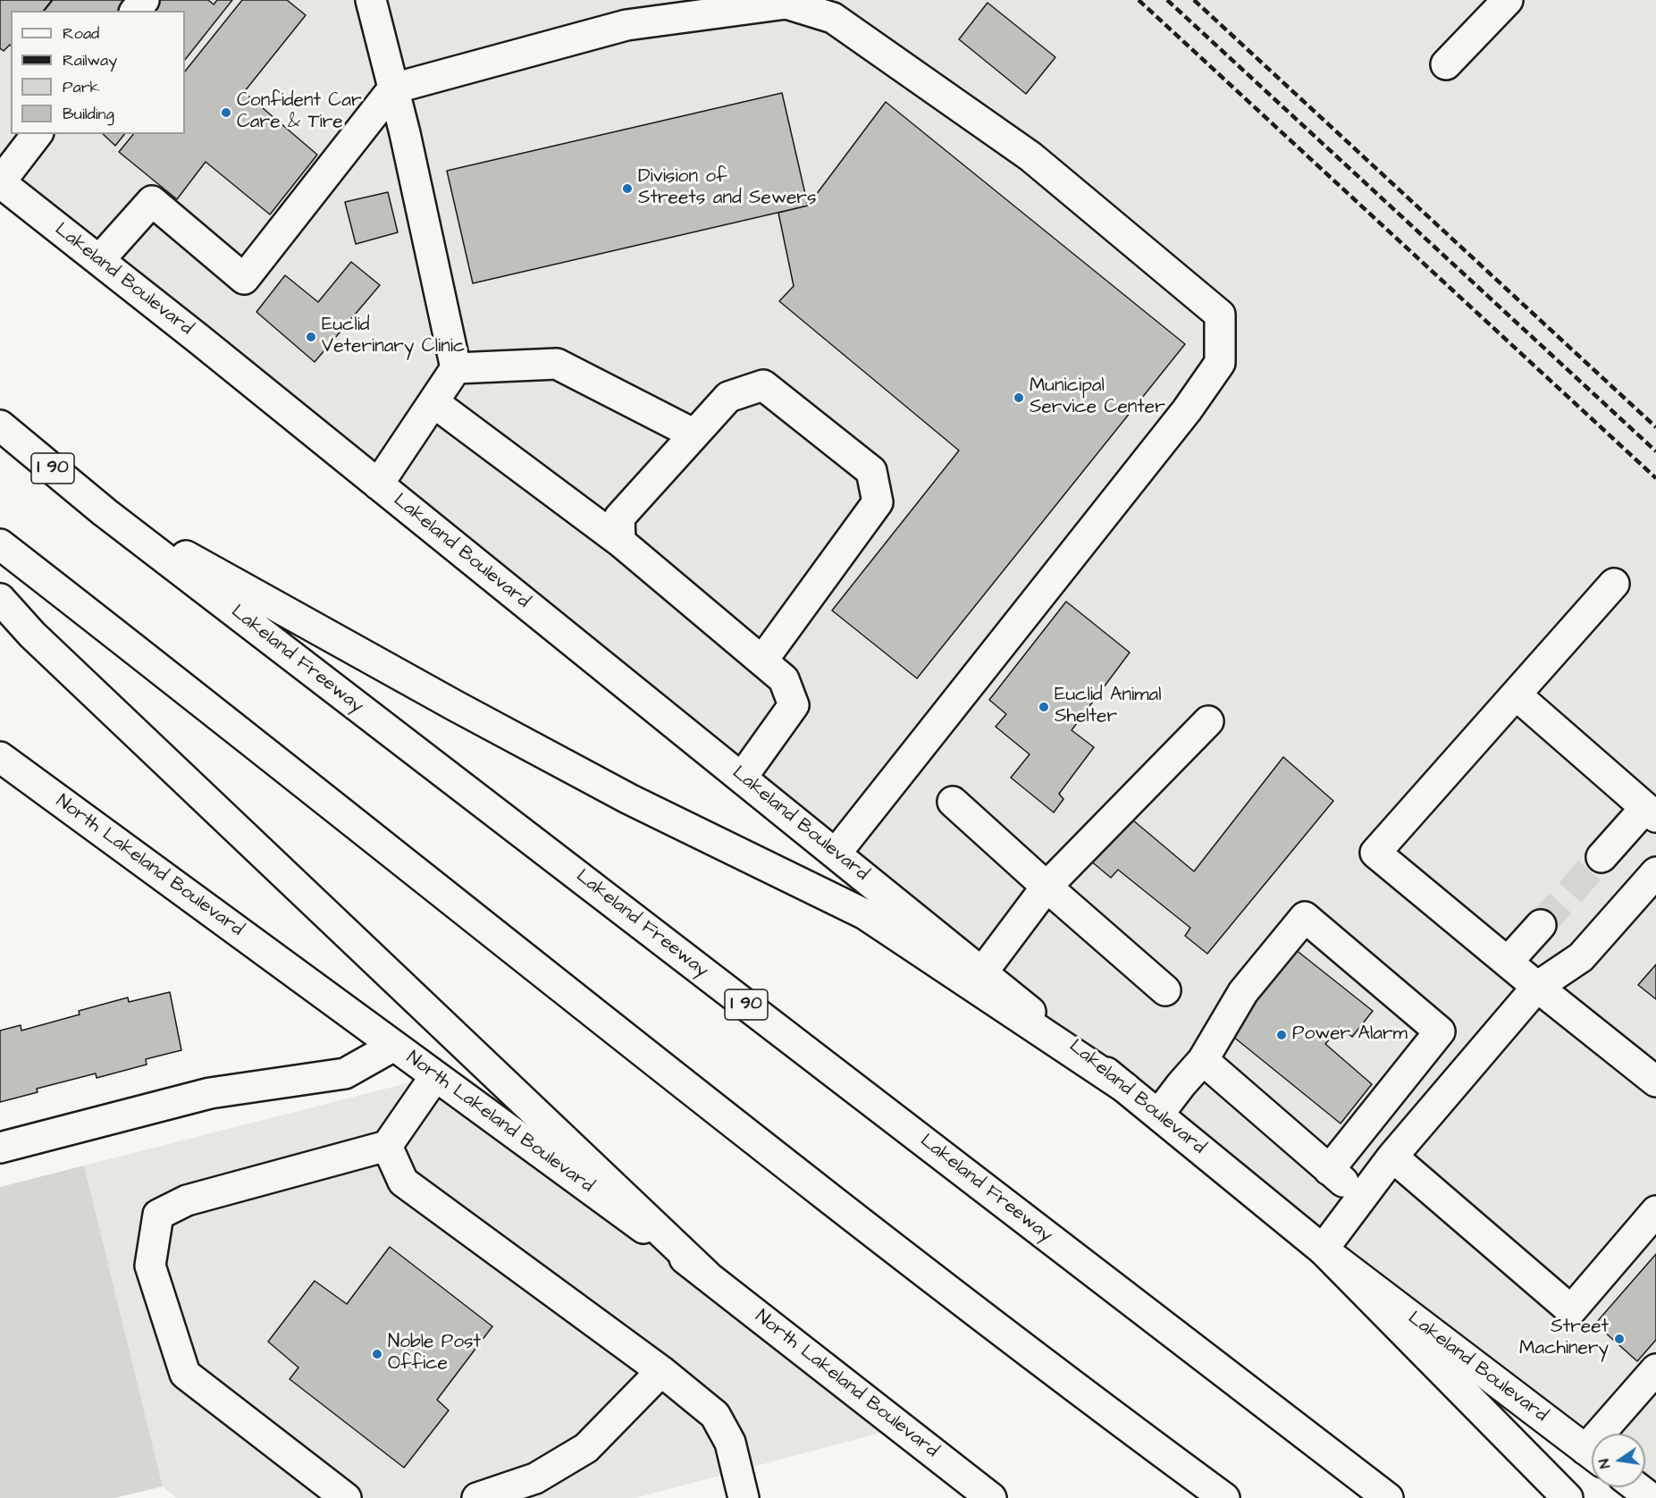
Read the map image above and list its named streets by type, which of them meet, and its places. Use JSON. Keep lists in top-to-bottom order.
{
  "streets": {
    "main road": [
      "Lakeland Boulevard",
      "I 90",
      "Lakeland Freeway",
      "North Lakeland Boulevard"
    ]
  },
  "places": [
    "Confident Car Care & Tire",
    "Division of Streets and Sewers",
    "Euclid Veterinary Clinic",
    "Municipal Service Center",
    "Euclid Animal Shelter",
    "Power Alarm",
    "Street Machinery",
    "Noble Post Office"
  ],
  "legend": [
    "Road",
    "Railway",
    "Park",
    "Building"
  ],
  "north": "left"
}
